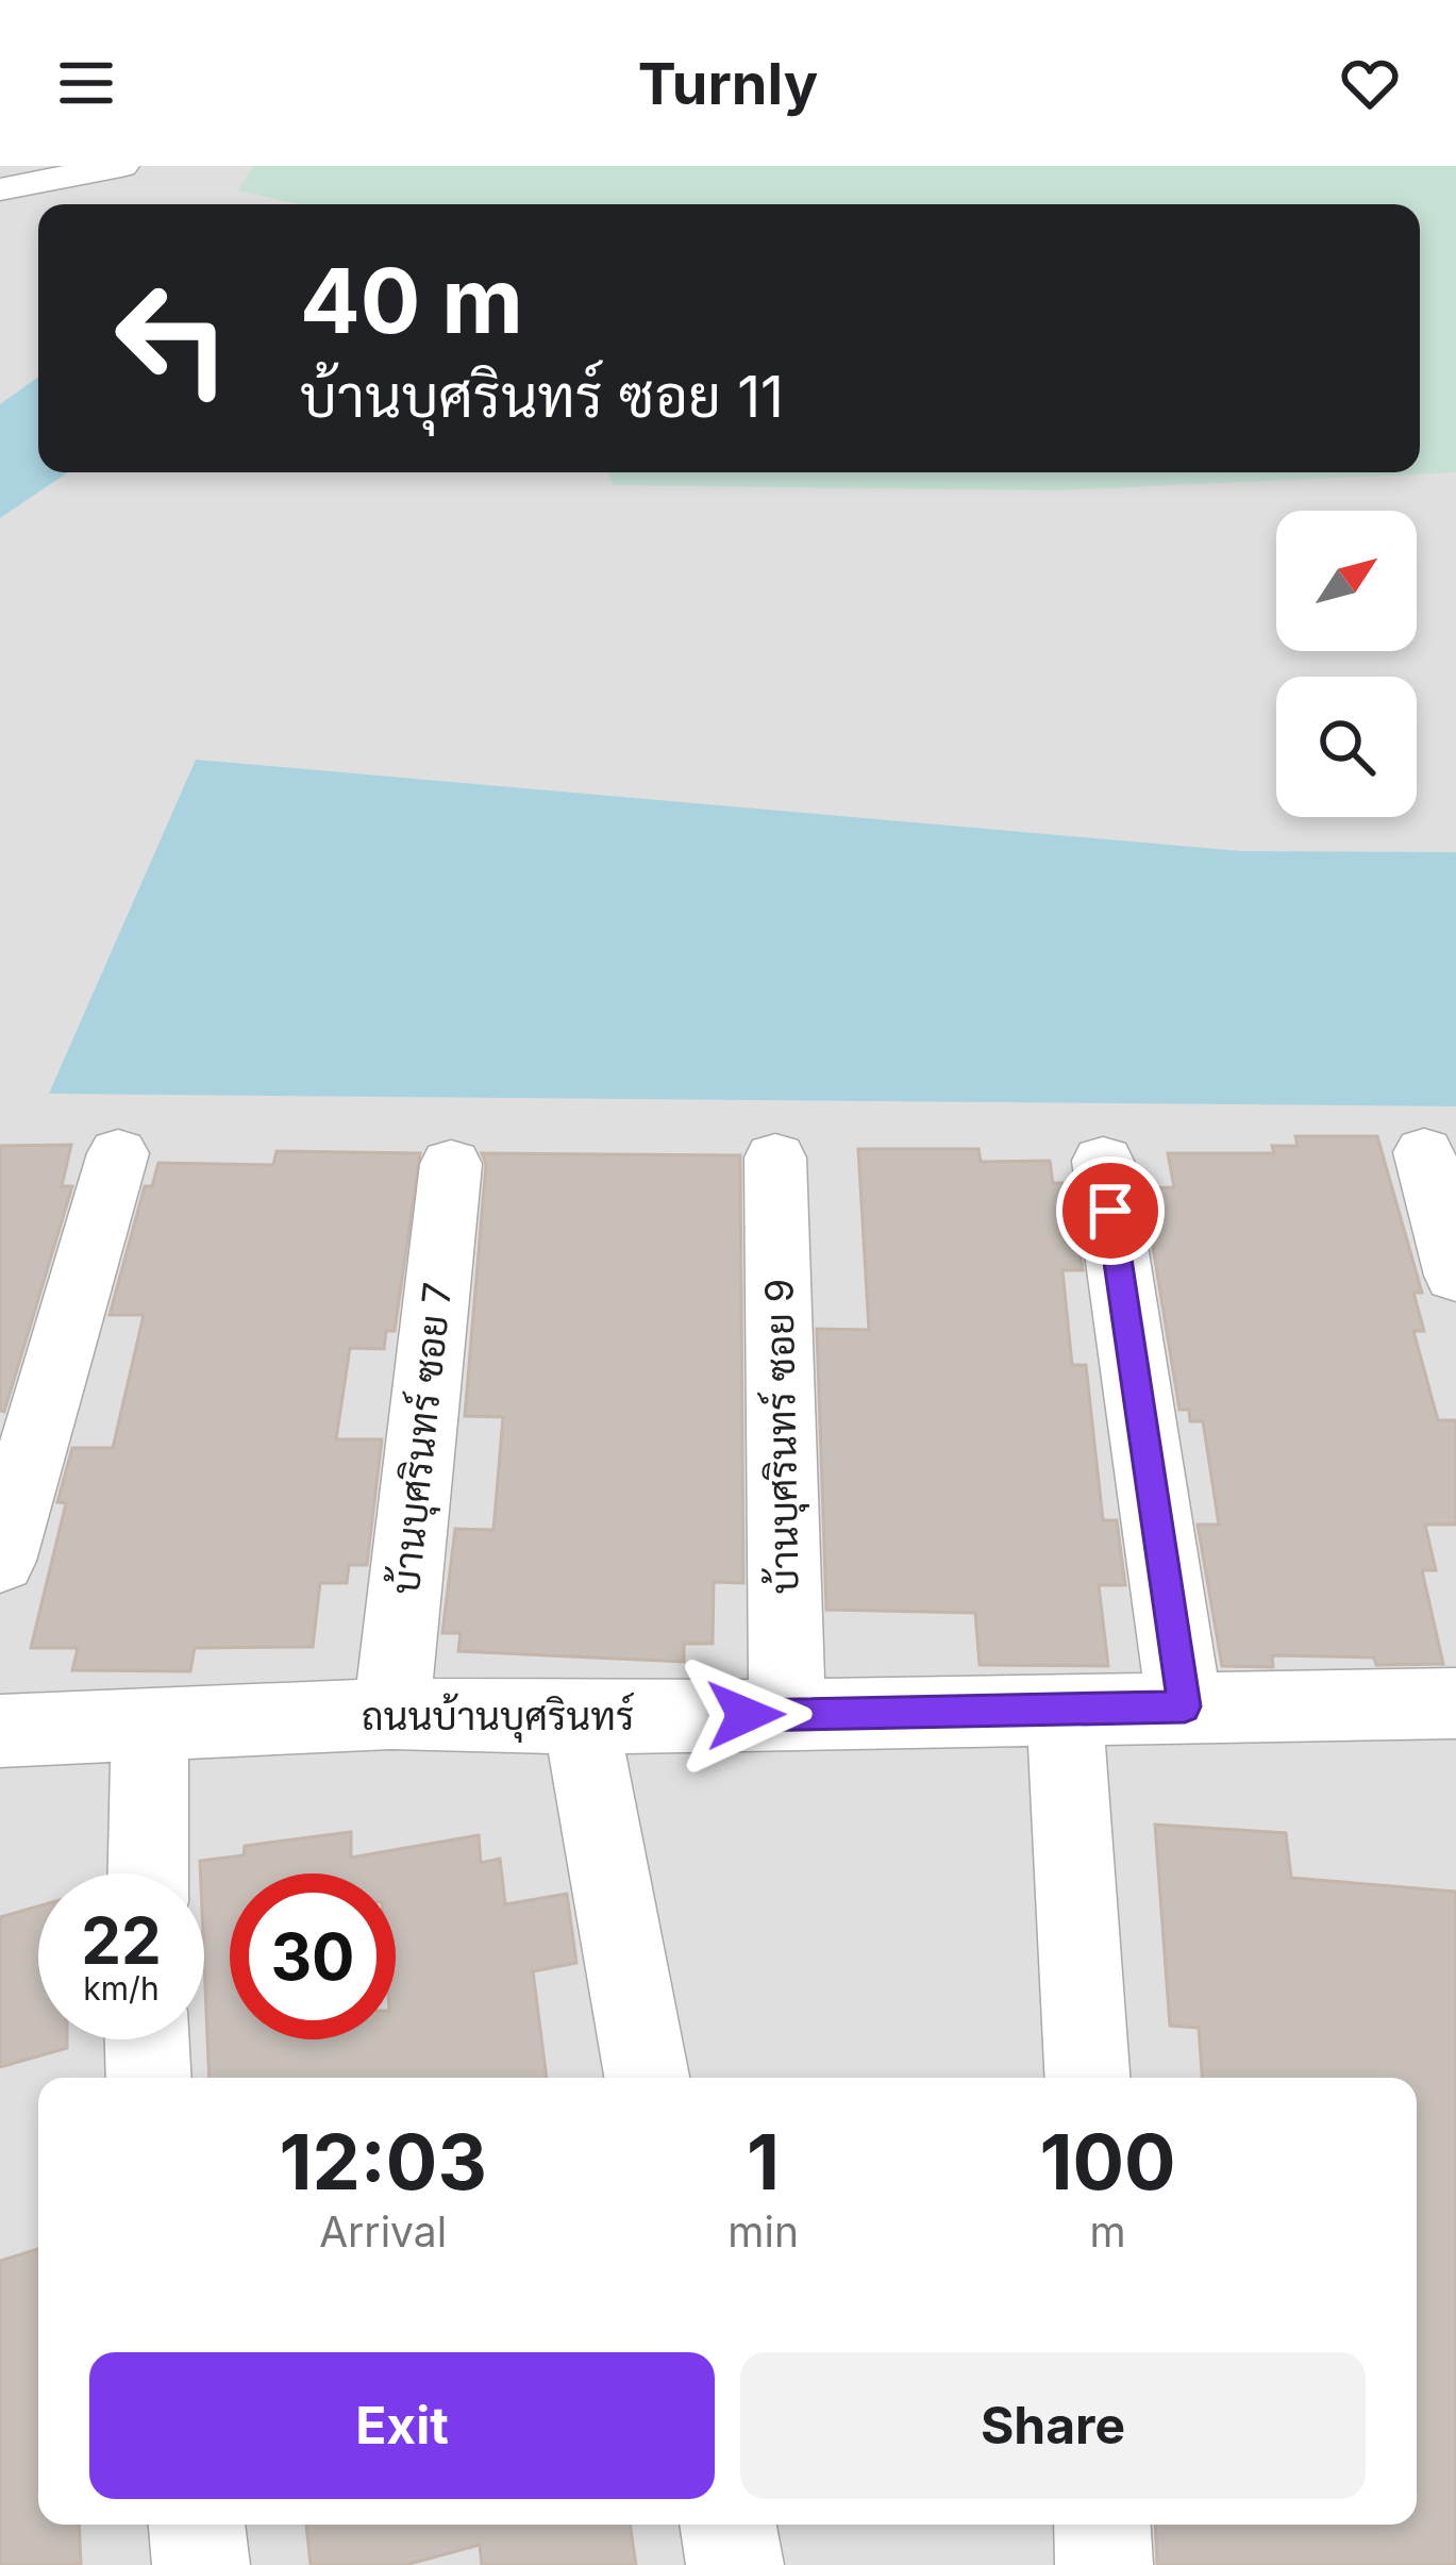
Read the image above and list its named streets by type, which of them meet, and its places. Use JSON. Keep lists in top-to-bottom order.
{
  "streets": {
    "street": ["บ้านบุศรินทร์ ซอย 9", "บ้านบุศรินทร์ ซอย 7", "ถนนบ้านบุศรินทร์"]
  },
  "crossings": [
    ["บ้านบุศรินทร์ ซอย 9", "ถนนบ้านบุศรินทร์"],
    ["บ้านบุศรินทร์ ซอย 7", "ถนนบ้านบุศรินทร์"]
  ],
  "north": "top right",
  "page": {
    "header": "Turnly",
    "turn": ["40 m", "บ้านบุศรินทร์ ซอย 11"],
    "speed": "22 km/h",
    "limit": "30",
    "eta": [
      "12:03",
      "Arrival",
      "1",
      "min",
      "100",
      "m"
    ],
    "buttons": ["Exit", "Share"]
  }
}
